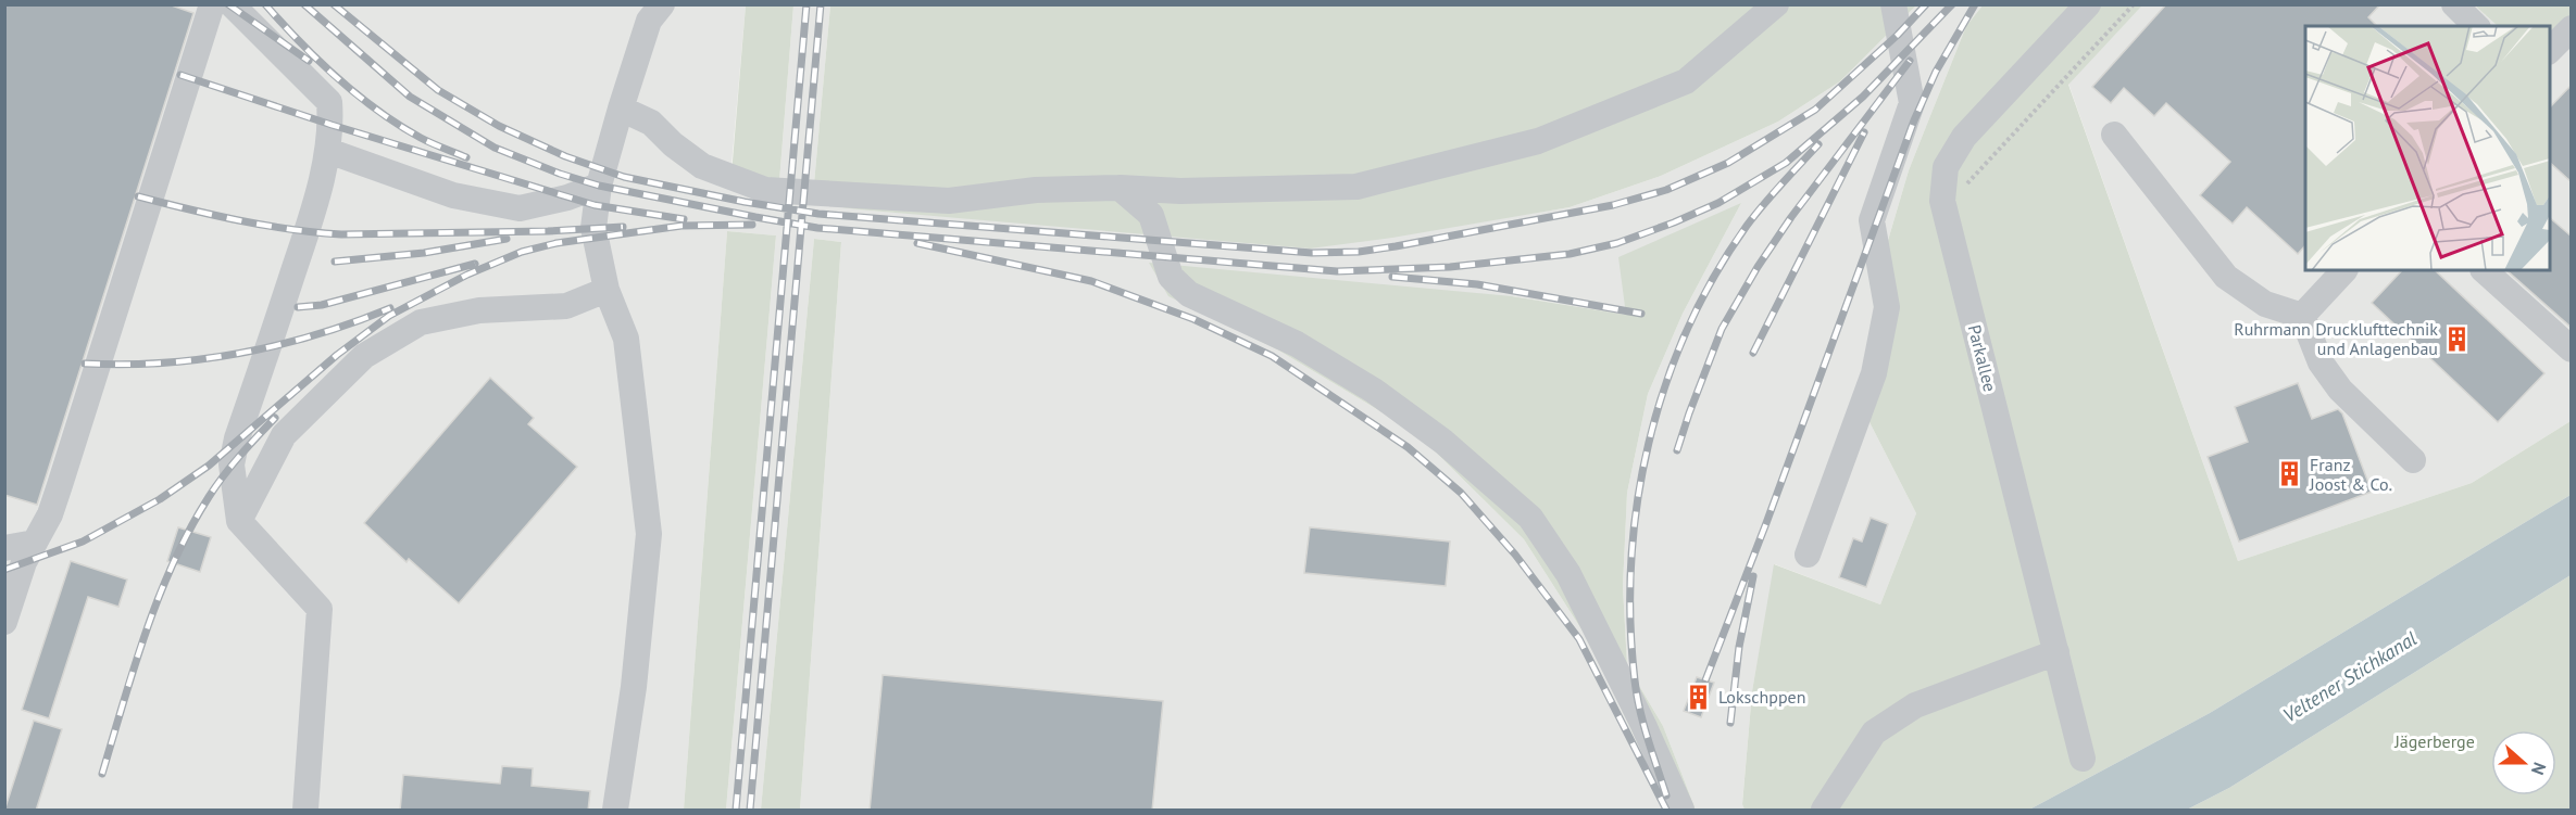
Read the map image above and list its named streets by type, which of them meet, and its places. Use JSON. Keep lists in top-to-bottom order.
{
  "streets": {
    "street": ["Parkallee"]
  },
  "water": ["Veltener Stichkanal"],
  "parks": ["Jägerberge"],
  "places": {
    "building": ["Ruhrmann Drucklufttechnik und Anlagenbau", "Franz Joost & Co.", "Lokschppen"]
  },
  "north": "right"
}
